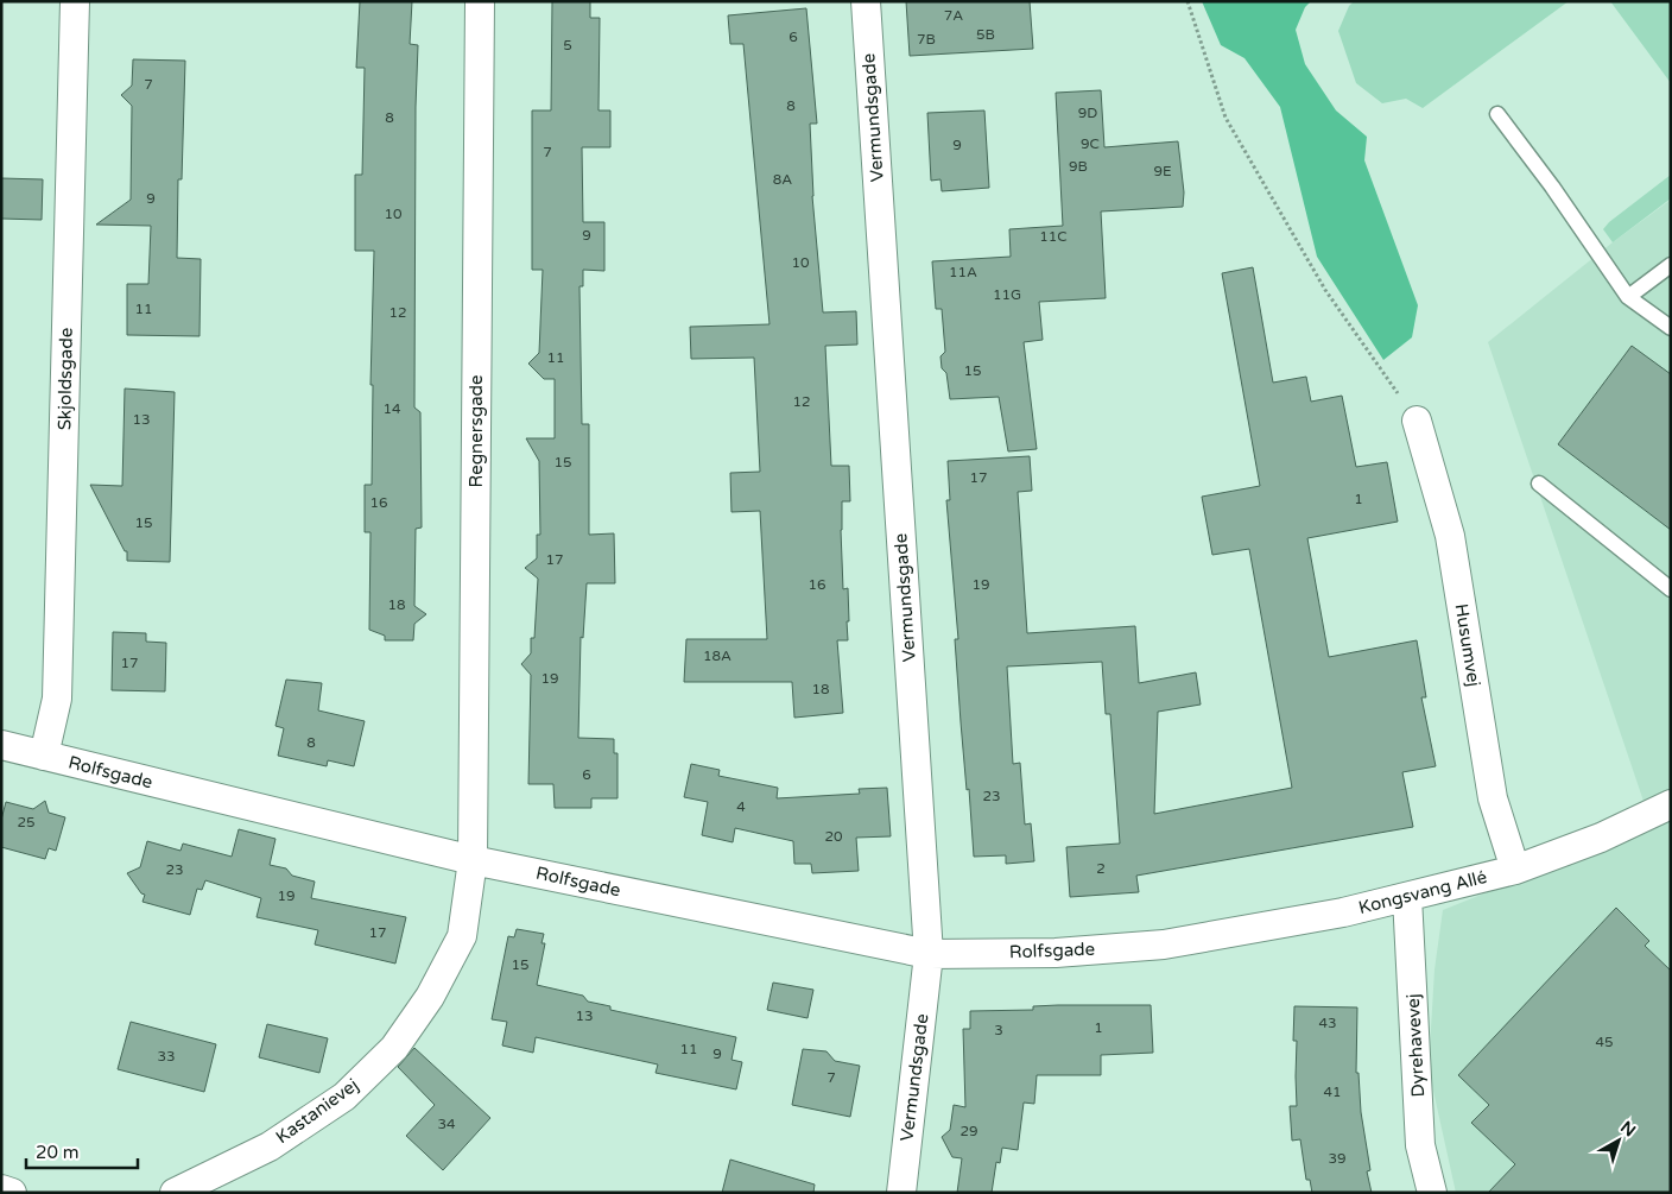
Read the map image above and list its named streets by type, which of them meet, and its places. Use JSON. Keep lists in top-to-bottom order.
{
  "streets": {
    "street": [
      "Vermundsgade",
      "Skjoldsgade",
      "Regnersgade",
      "Husumvej",
      "Rolfsgade",
      "Kongsvang Allé",
      "Dyrehavevej",
      "Kastanievej"
    ]
  },
  "crossings": [
    ["Vermundsgade", "Rolfsgade"],
    ["Skjoldsgade", "Rolfsgade"],
    ["Regnersgade", "Rolfsgade"],
    ["Regnersgade", "Kastanievej"],
    ["Husumvej", "Kongsvang Allé"],
    ["Rolfsgade", "Kongsvang Allé"],
    ["Rolfsgade", "Kastanievej"],
    ["Kongsvang Allé", "Dyrehavevej"]
  ],
  "house_numbers": [
    "7A",
    "5B",
    "6",
    "7B",
    "5",
    "7",
    "8",
    "9D",
    "8",
    "9C",
    "9",
    "7",
    "9B",
    "9E",
    "8A",
    "9",
    "10",
    "9",
    "11C",
    "10",
    "11A",
    "11G",
    "11",
    "12",
    "11",
    "15",
    "12",
    "14",
    "13",
    "15",
    "17",
    "1",
    "16",
    "15",
    "17",
    "16",
    "19",
    "18",
    "18A",
    "17",
    "19",
    "18",
    "8",
    "6",
    "23",
    "4",
    "25",
    "20",
    "2",
    "23",
    "19",
    "17",
    "15",
    "13",
    "43",
    "1",
    "3",
    "45",
    "11",
    "9",
    "33",
    "7",
    "41",
    "34",
    "29",
    "39"
  ],
  "scale_bar": "20 m",
  "north": "top right"
}
